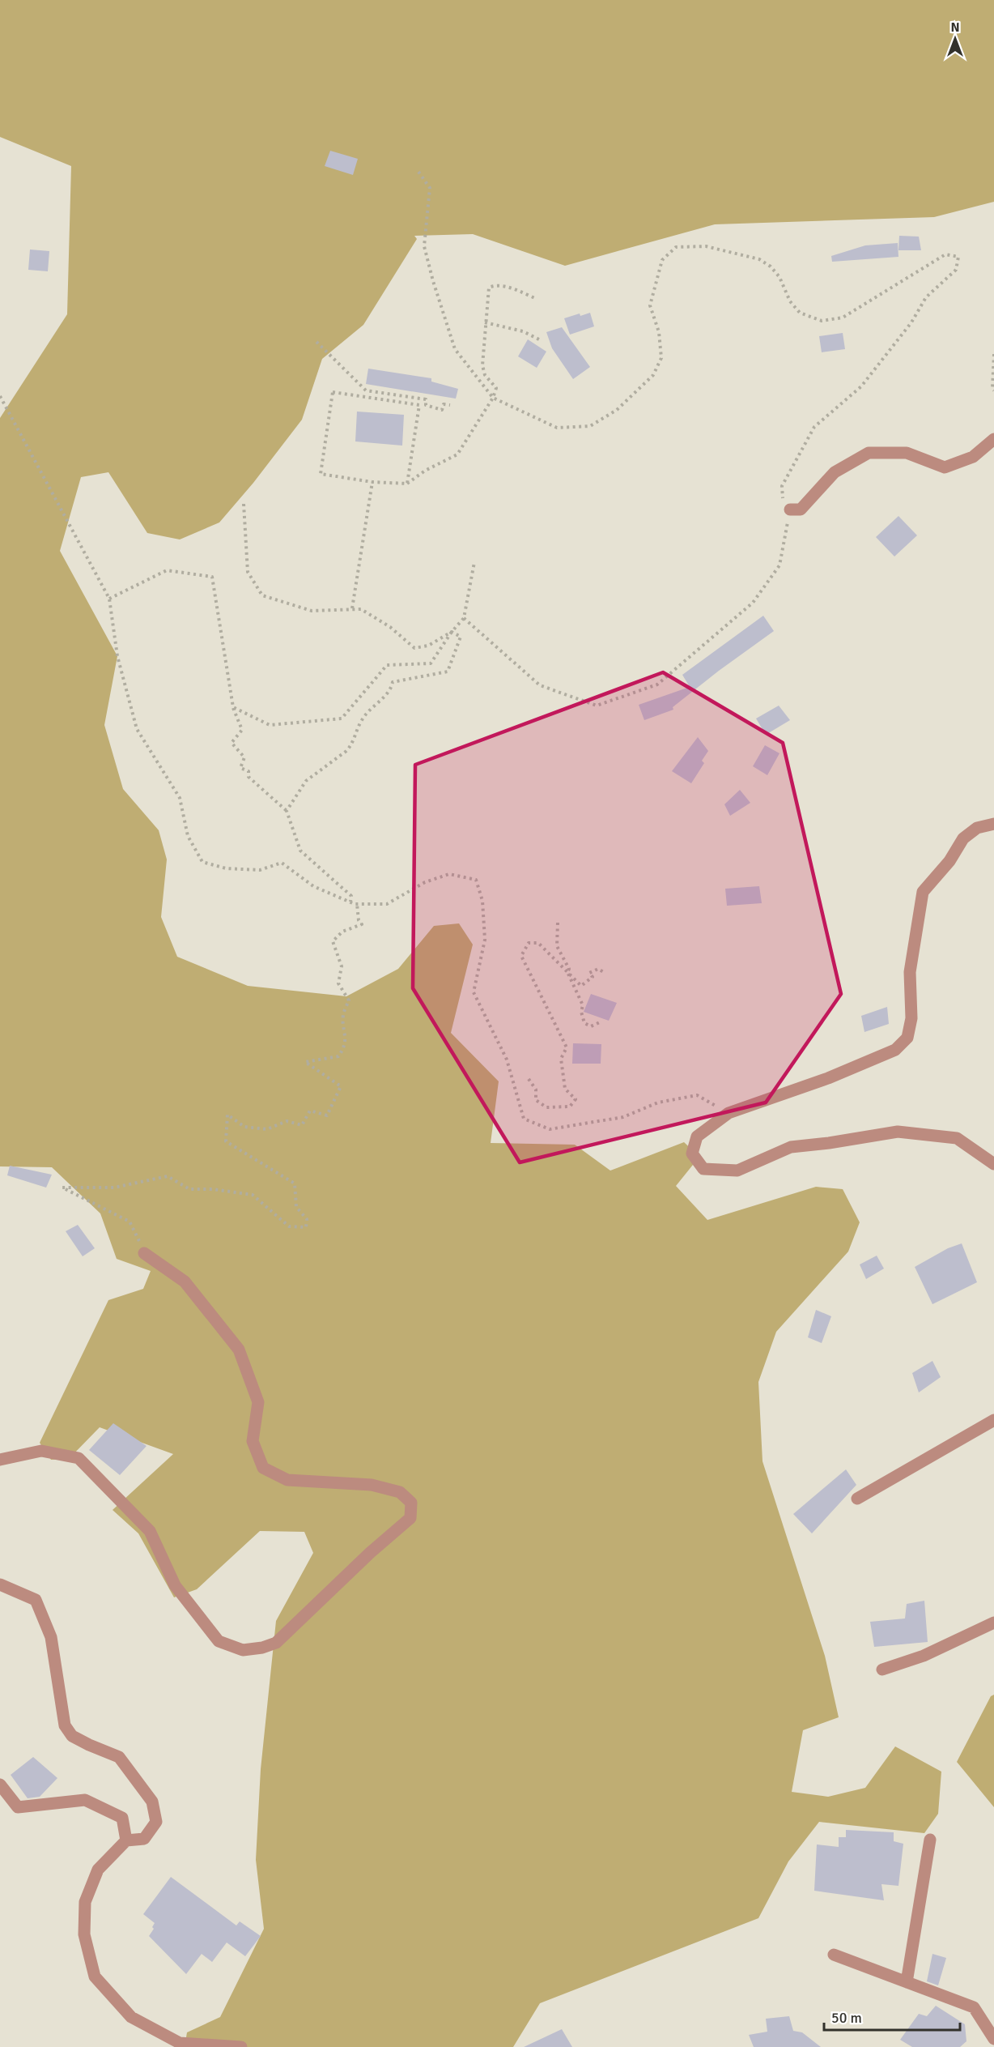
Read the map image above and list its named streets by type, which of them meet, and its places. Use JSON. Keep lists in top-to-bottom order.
{
  "scale_bar": "50 m",
  "north": "top"
}
